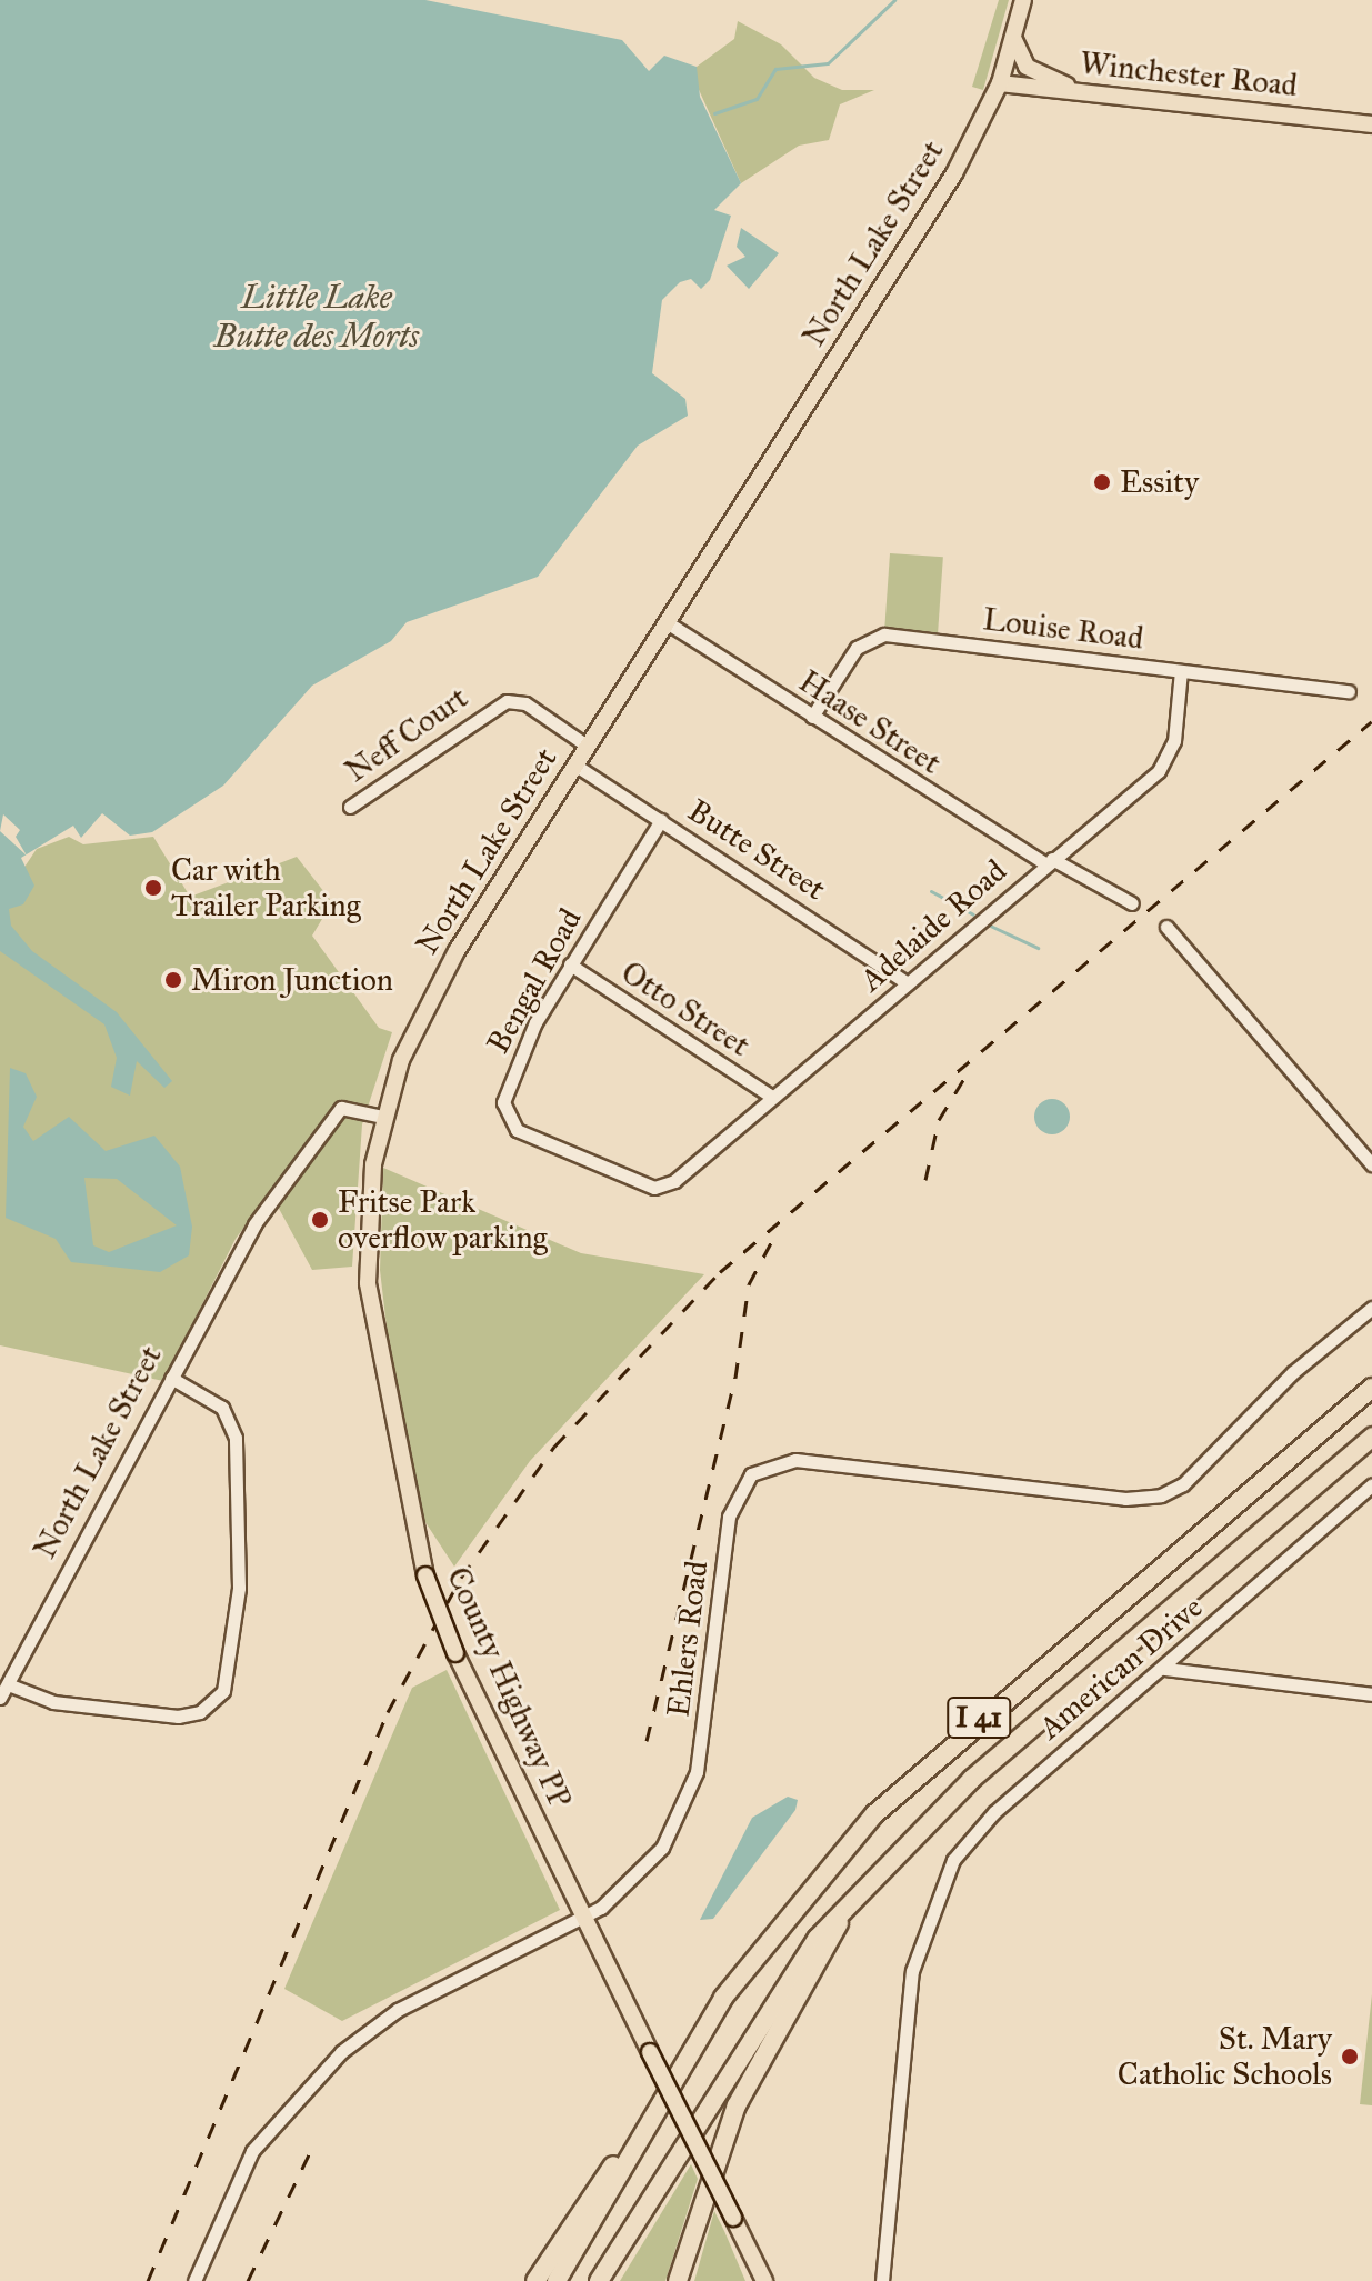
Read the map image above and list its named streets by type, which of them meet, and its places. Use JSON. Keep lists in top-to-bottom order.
{
  "streets": {
    "highway": ["I 41"],
    "main road": ["Winchester Road", "North Lake Street", "County Highway PP"],
    "street": [
      "Louise Road",
      "Haase Street",
      "Neff Court",
      "Butte Street",
      "Adelaide Road",
      "Bengal Road",
      "Otto Street",
      "Ehlers Road",
      "American Drive"
    ]
  },
  "crossings": [
    ["Winchester Road", "North Lake Street"],
    ["North Lake Street", "Haase Street"],
    ["North Lake Street", "Neff Court"],
    ["North Lake Street", "Butte Street"],
    ["North Lake Street", "County Highway PP"],
    ["Louise Road", "Haase Street"],
    ["Louise Road", "Adelaide Road"],
    ["Haase Street", "Adelaide Road"],
    ["Butte Street", "Adelaide Road"],
    ["Butte Street", "Bengal Road"],
    ["Adelaide Road", "Bengal Road"],
    ["Adelaide Road", "Otto Street"],
    ["Bengal Road", "Otto Street"],
    ["Ehlers Road", "County Highway PP"]
  ],
  "water": ["Little Lake Butte des Morts"],
  "places": [
    "Essity",
    "Car with Trailer Parking",
    "Miron Junction",
    "Fritse Park overflow parking",
    "St. Mary Catholic Schools"
  ]
}
